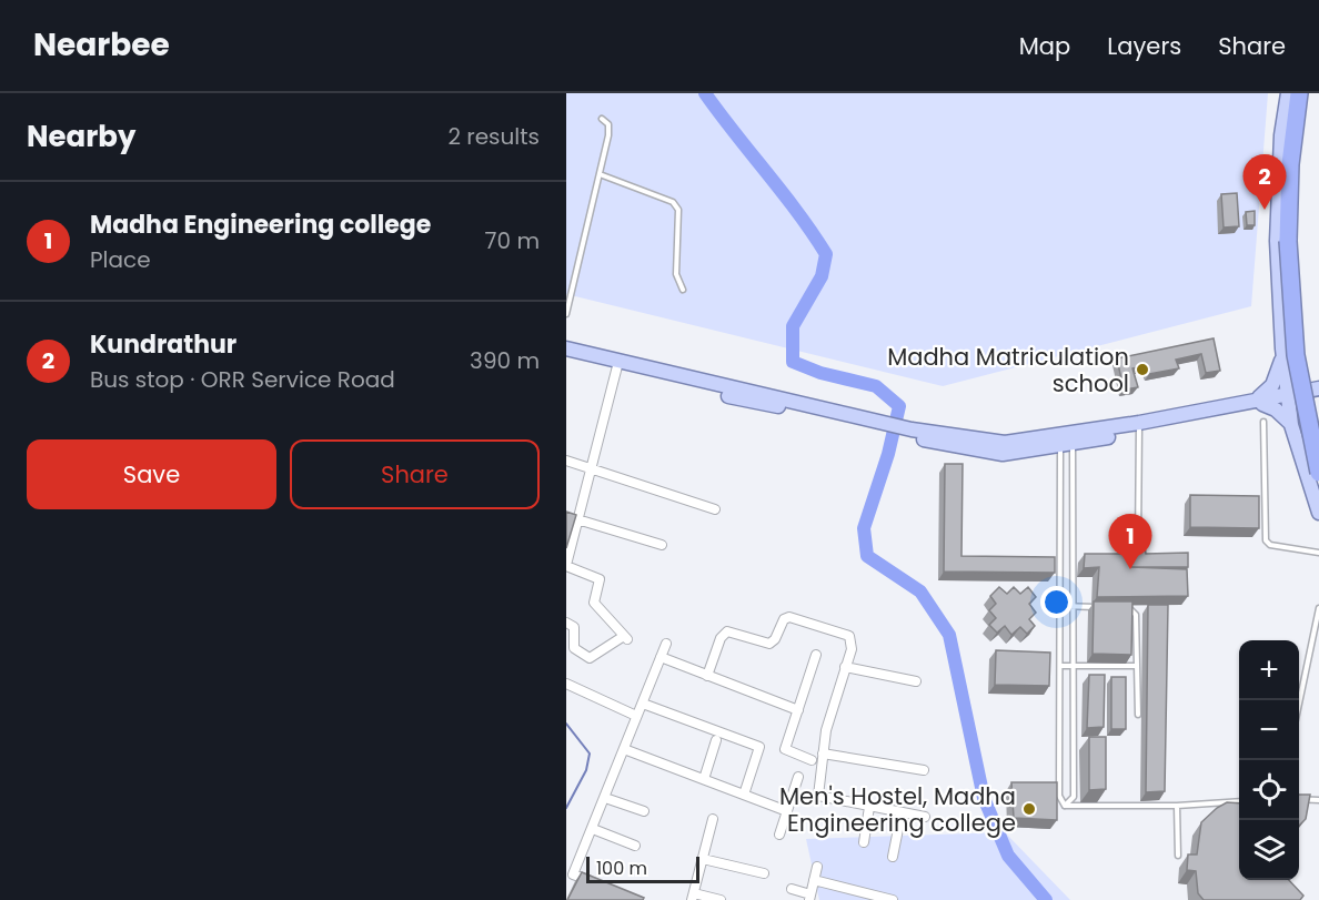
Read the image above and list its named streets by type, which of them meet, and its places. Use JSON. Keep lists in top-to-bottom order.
{
  "places": ["Madha Matriculation school", "Men's Hostel, Madha Engineering college"],
  "scale_bar": "100 m",
  "page": {
    "header": "Nearbee",
    "nav": ["Map", "Layers", "Share"],
    "heading": ["Nearby", "2 results"],
    "pins": ["2", "1"],
    "list": [
      {
        "mark": "1",
        "name": "Madha Engineering college",
        "note": "Place",
        "value": "70 m"
      },
      {
        "mark": "2",
        "name": "Kundrathur",
        "note": "Bus stop · ORR Service Road",
        "value": "390 m"
      }
    ],
    "buttons": ["Save", "Share"],
    "map_buttons": ["+", "−"],
    "scale": "100 m"
  }
}
